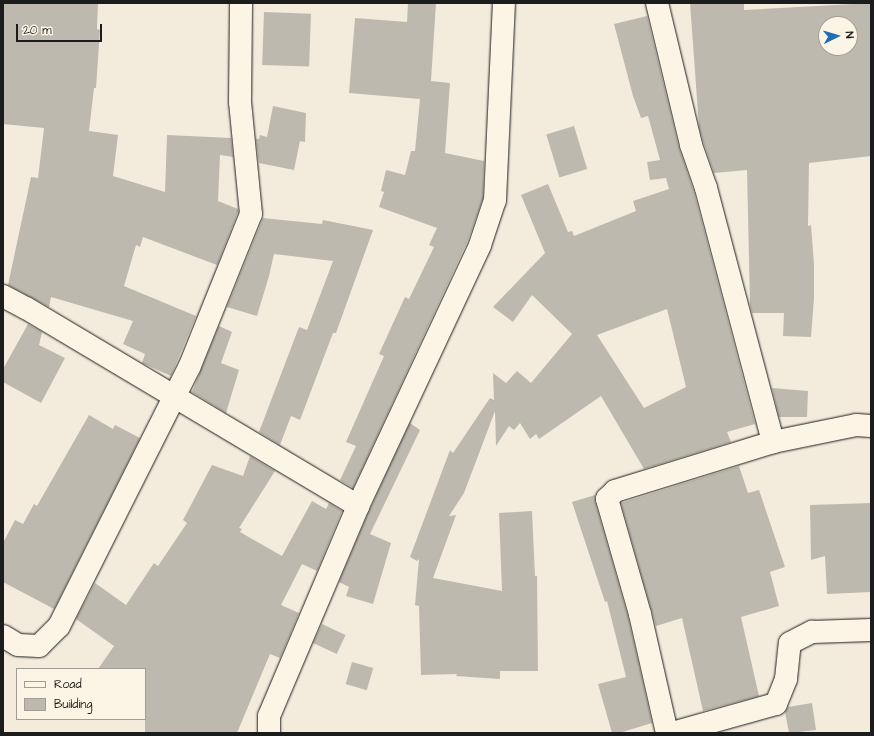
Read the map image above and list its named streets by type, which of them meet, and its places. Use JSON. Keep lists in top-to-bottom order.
{
  "legend": ["Road", "Building"],
  "scale_bar": "20 m",
  "north": "right"
}
